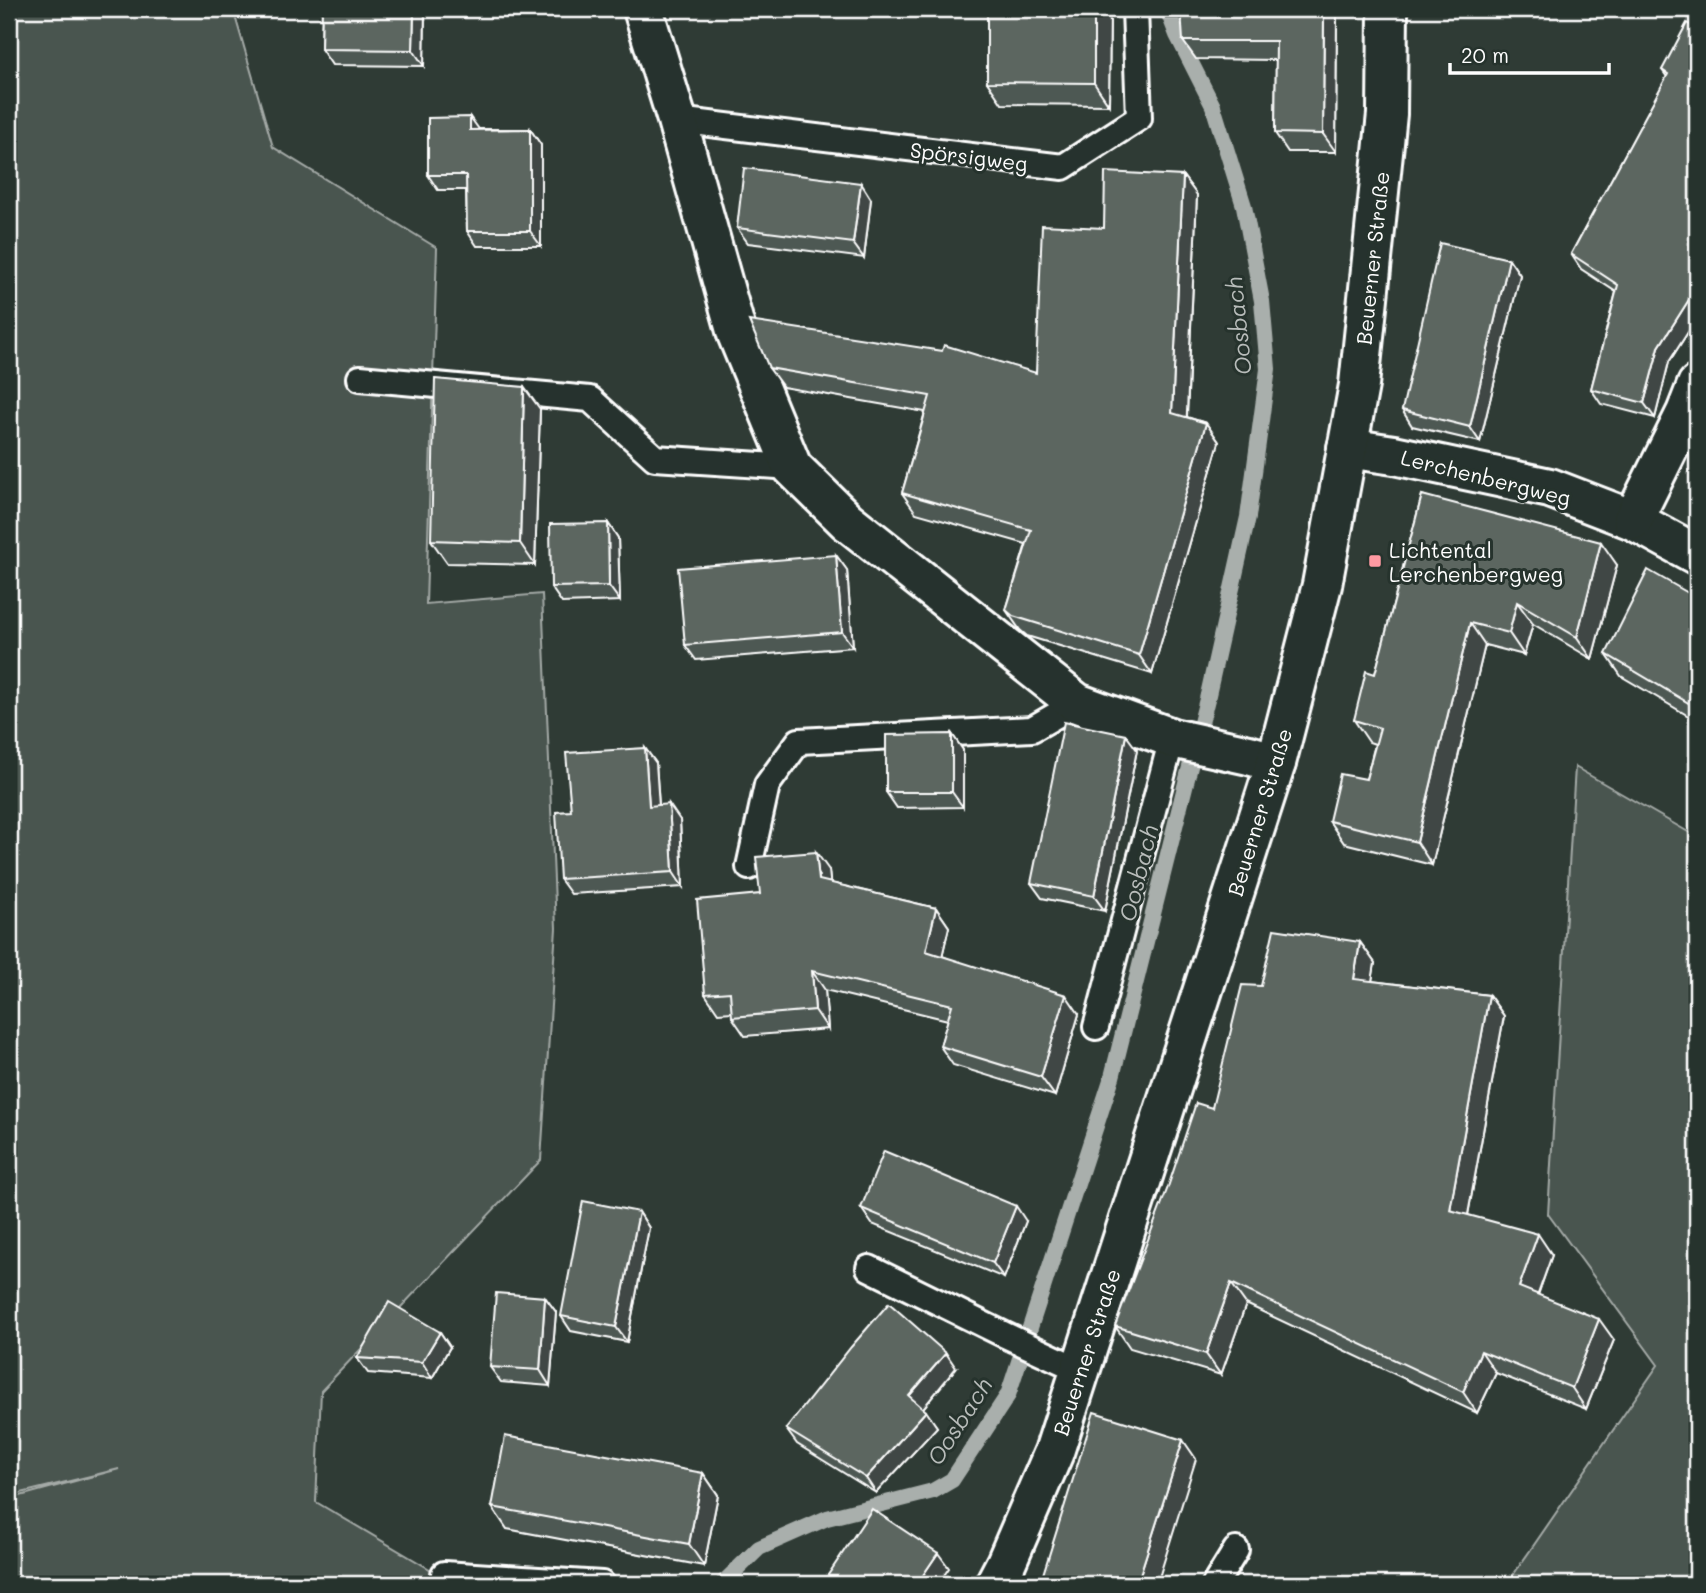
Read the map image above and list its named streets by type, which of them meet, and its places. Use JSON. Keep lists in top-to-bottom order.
{
  "streets": {
    "main road": ["Beuerner Straße", "Lerchenbergweg"],
    "lane": ["Spörsigweg"]
  },
  "crossings": [
    ["Beuerner Straße", "Lerchenbergweg"]
  ],
  "water": ["Oosbach"],
  "places": {
    "transit": ["Lichtental Lerchenbergweg"]
  },
  "scale_bar": "20 m"
}
